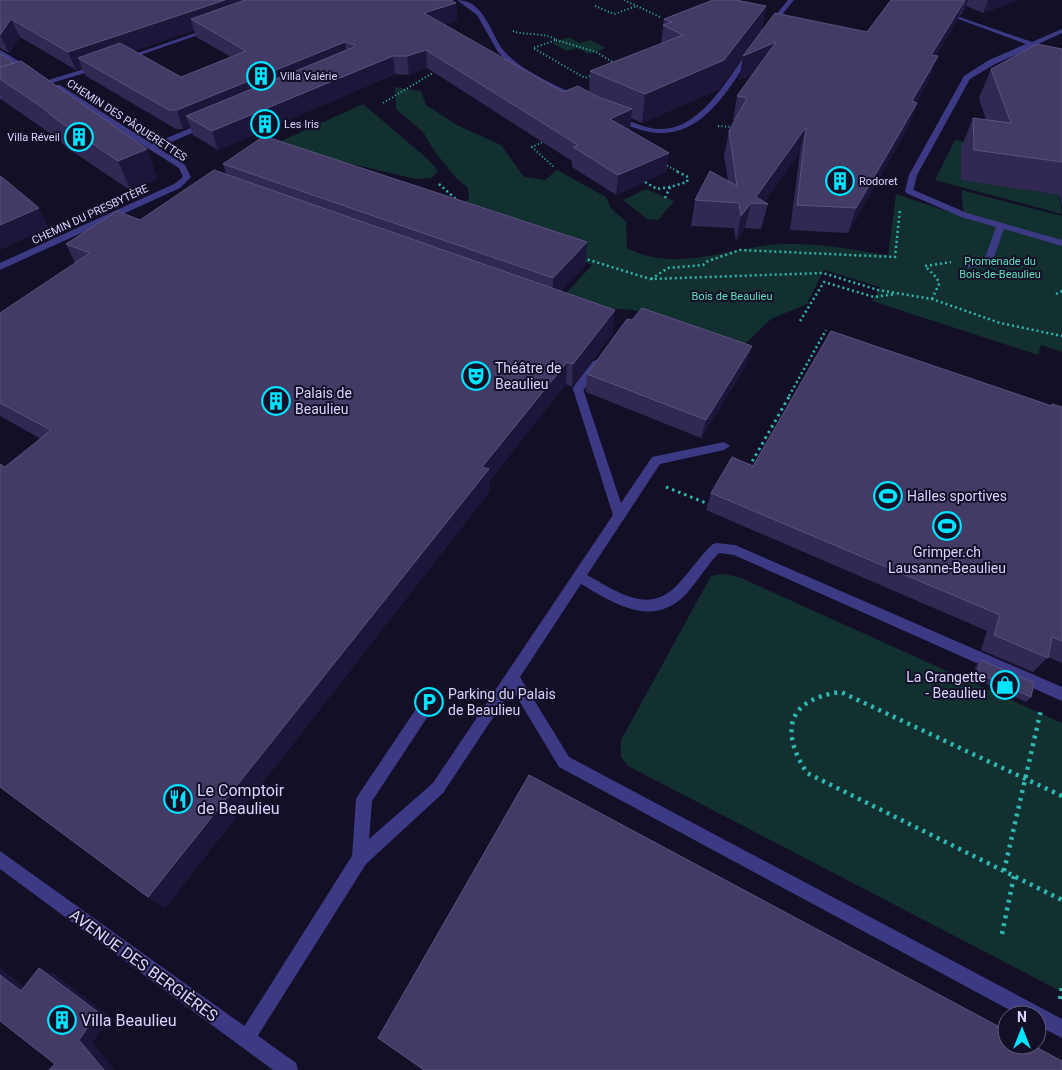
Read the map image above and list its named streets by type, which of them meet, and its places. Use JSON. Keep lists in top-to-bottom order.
{
  "streets": {
    "street": ["CHEMIN DES PÂQUERETTES", "CHEMIN DU PRESBYTÈRE", "AVENUE DES BERGIÈRES"]
  },
  "crossings": [
    ["CHEMIN DES PÂQUERETTES", "CHEMIN DU PRESBYTÈRE"]
  ],
  "parks": ["Promenade du Bois-de-Beaulieu", "Bois de Beaulieu"],
  "places": {
    "building": [
      "Villa Valérie",
      "Les Iris",
      "Villa Réveil",
      "Rodoret",
      "Palais de Beaulieu",
      "Villa Beaulieu"
    ],
    "theatre": ["Théâtre de Beaulieu"],
    "sports": ["Halles sportives", "Grimper.ch Lausanne-Beaulieu"],
    "shop": ["La Grangette - Beaulieu"],
    "parking": ["Parking du Palais de Beaulieu"],
    "restaurant": ["Le Comptoir de Beaulieu"]
  },
  "north": "top"
}
